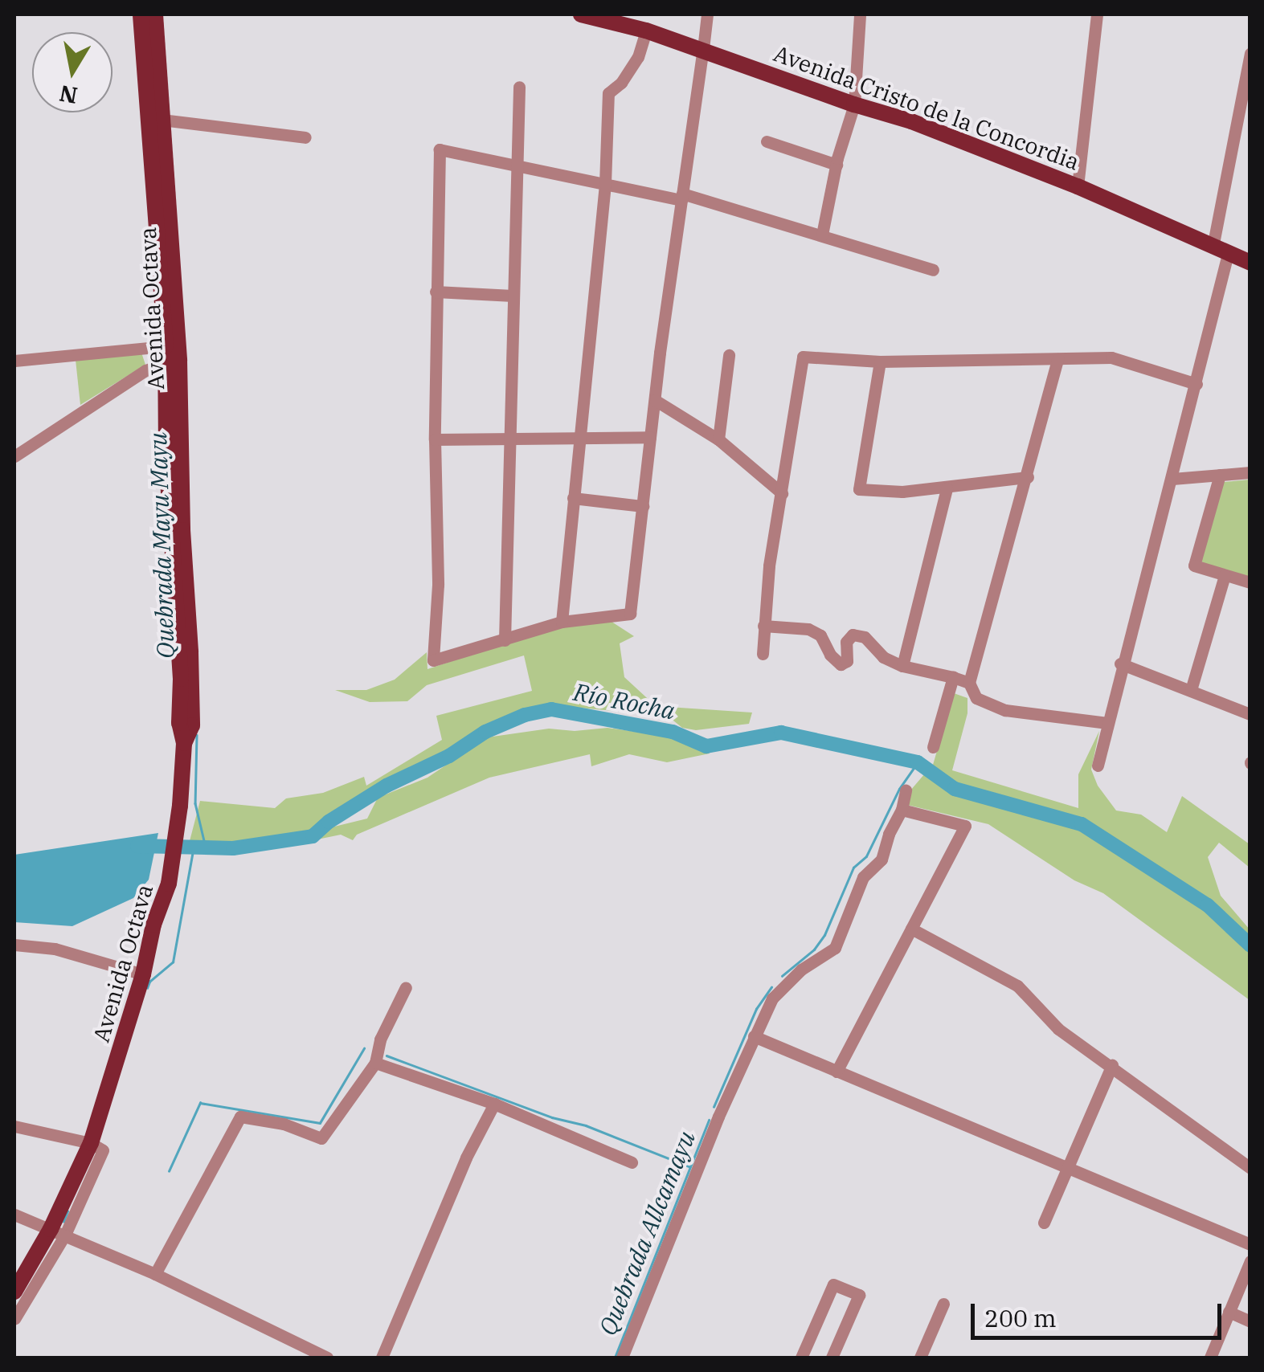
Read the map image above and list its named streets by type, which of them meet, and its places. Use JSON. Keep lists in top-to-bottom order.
{
  "streets": {
    "main road": ["Avenida Cristo de la Concordia", "Avenida Octava"]
  },
  "water": ["Quebrada Mayu Mayu", "Río Rocha", "Quebrada Allcamayu"],
  "scale_bar": "200 m",
  "north": "bottom"
}
